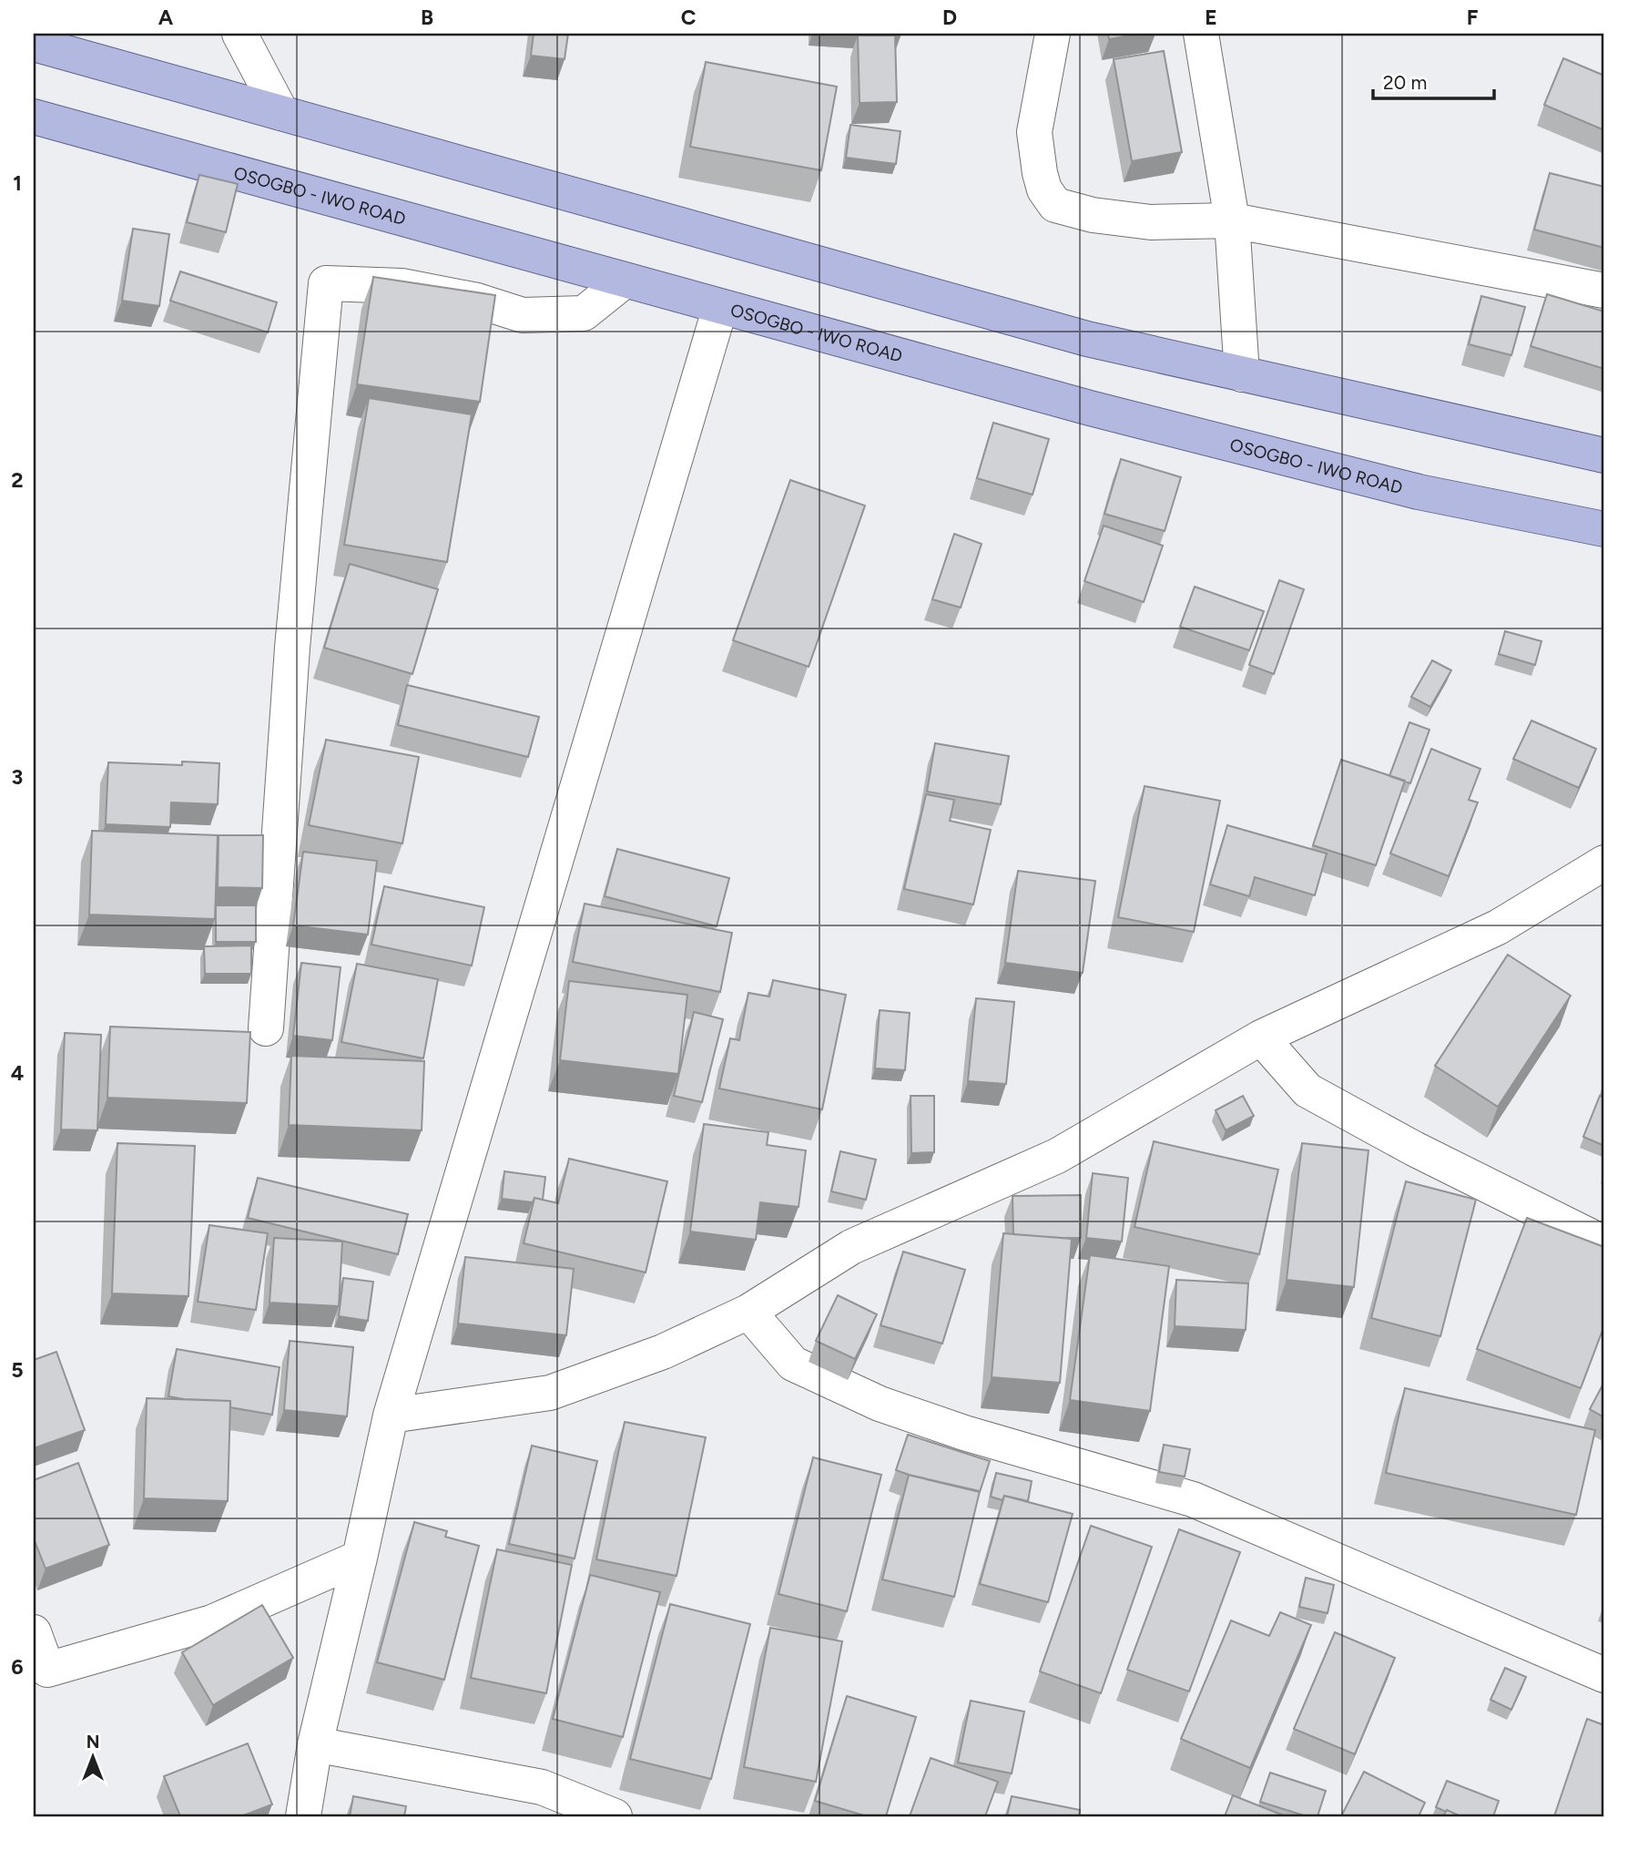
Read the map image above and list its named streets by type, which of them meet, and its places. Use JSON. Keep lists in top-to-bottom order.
{
  "streets": {
    "main road": ["OSOGBO - IWO ROAD"]
  },
  "scale_bar": "20 m",
  "north": "top",
  "grid": {
    "columns": [
      "A",
      "B",
      "C",
      "D",
      "E",
      "F"
    ],
    "rows": [
      "1",
      "2",
      "3",
      "4",
      "5",
      "6"
    ]
  }
}
